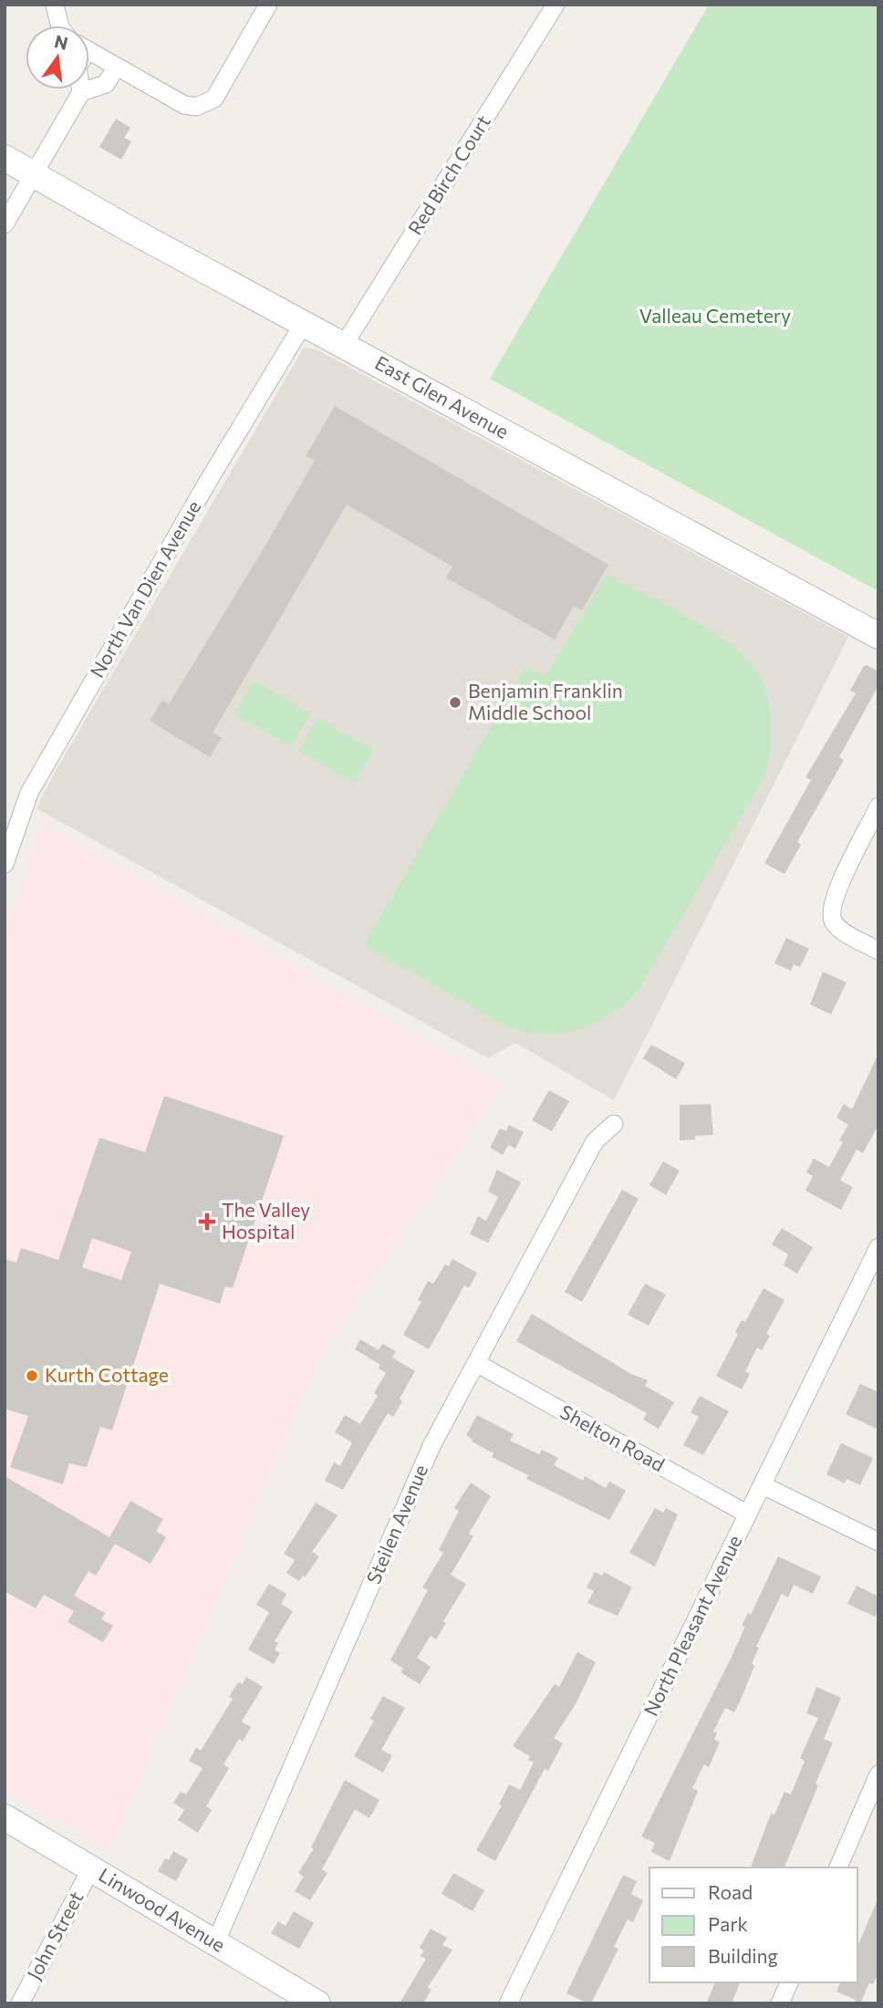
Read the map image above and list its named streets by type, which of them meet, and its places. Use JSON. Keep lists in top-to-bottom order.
{
  "streets": {
    "street": [
      "Red Birch Court",
      "East Glen Avenue",
      "North Van Dien Avenue",
      "Shelton Road",
      "Steilen Avenue",
      "North Pleasant Avenue",
      "Linwood Avenue",
      "John Street"
    ]
  },
  "crossings": [
    ["Red Birch Court", "East Glen Avenue"],
    ["East Glen Avenue", "North Van Dien Avenue"],
    ["Shelton Road", "Steilen Avenue"],
    ["Shelton Road", "North Pleasant Avenue"],
    ["Steilen Avenue", "Linwood Avenue"],
    ["Linwood Avenue", "John Street"]
  ],
  "parks": ["Valleau Cemetery"],
  "places": {
    "other": ["Benjamin Franklin Middle School", "Kurth Cottage"],
    "health": ["The Valley Hospital"]
  },
  "legend": ["Road", "Park", "Building"],
  "north": "top"
}
